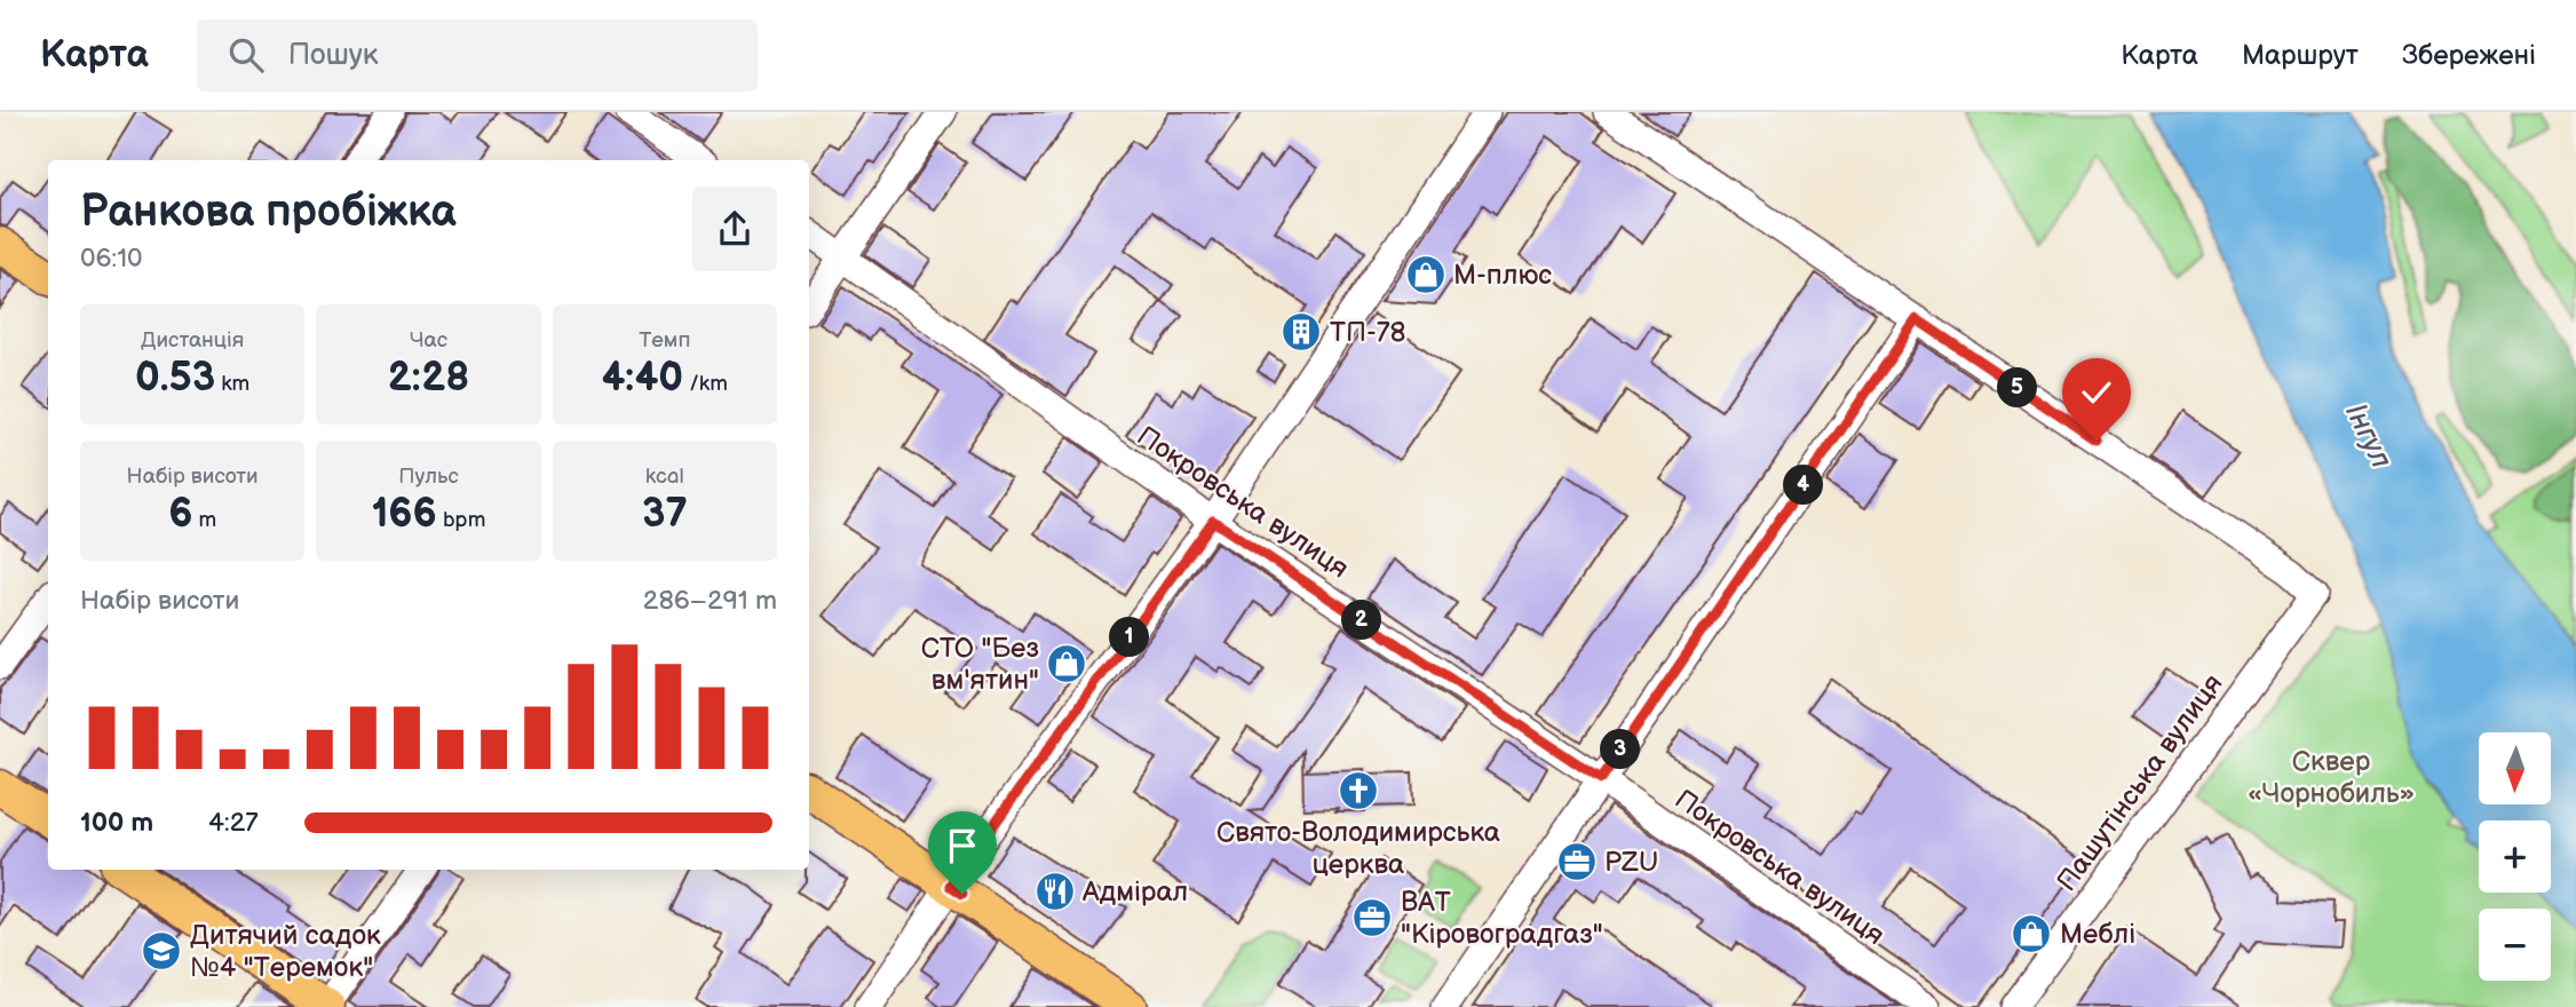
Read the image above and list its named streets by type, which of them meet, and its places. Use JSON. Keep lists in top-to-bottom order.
{
  "streets": {
    "street": ["Покровська вулиця", "Пашутінська вулиця"]
  },
  "water": ["Інгул"],
  "parks": ["Сквер «Чорнобиль»"],
  "places": {
    "shop": ["М-плюс", "СТО \"Без вм'ятин\"", "Меблі"],
    "building": ["ТП-78"],
    "church": ["Свято-Володимирська церква"],
    "office": ["PZU", "ВАТ \"Кіровоградгаз\""],
    "restaurant": ["Адмірал"],
    "school or university": ["Дитячий садок №4 \"Теремок\""]
  },
  "north": "bottom",
  "page": {
    "header": "Карта",
    "search": "Пошук",
    "nav": ["Карта", "Маршрут", "Збережені"],
    "heading": ["Ранкова пробіжка", "06:10"],
    "stats": [
      ["Дистанція", "0.53 km"],
      ["Час", "2:28"],
      ["Темп", "4:40 /km"],
      ["Набір висоти", "6 m"],
      ["Пульс", "166 bpm"],
      ["kcal", "37"]
    ],
    "pins": [
      "5",
      "4",
      "2",
      "1",
      "3"
    ],
    "chart": ["Набір висоти", "286–291 m"],
    "map_buttons": ["+", "−"],
    "list": [
      {
        "name": "100 m",
        "note": "4:27"
      }
    ]
  }
}
